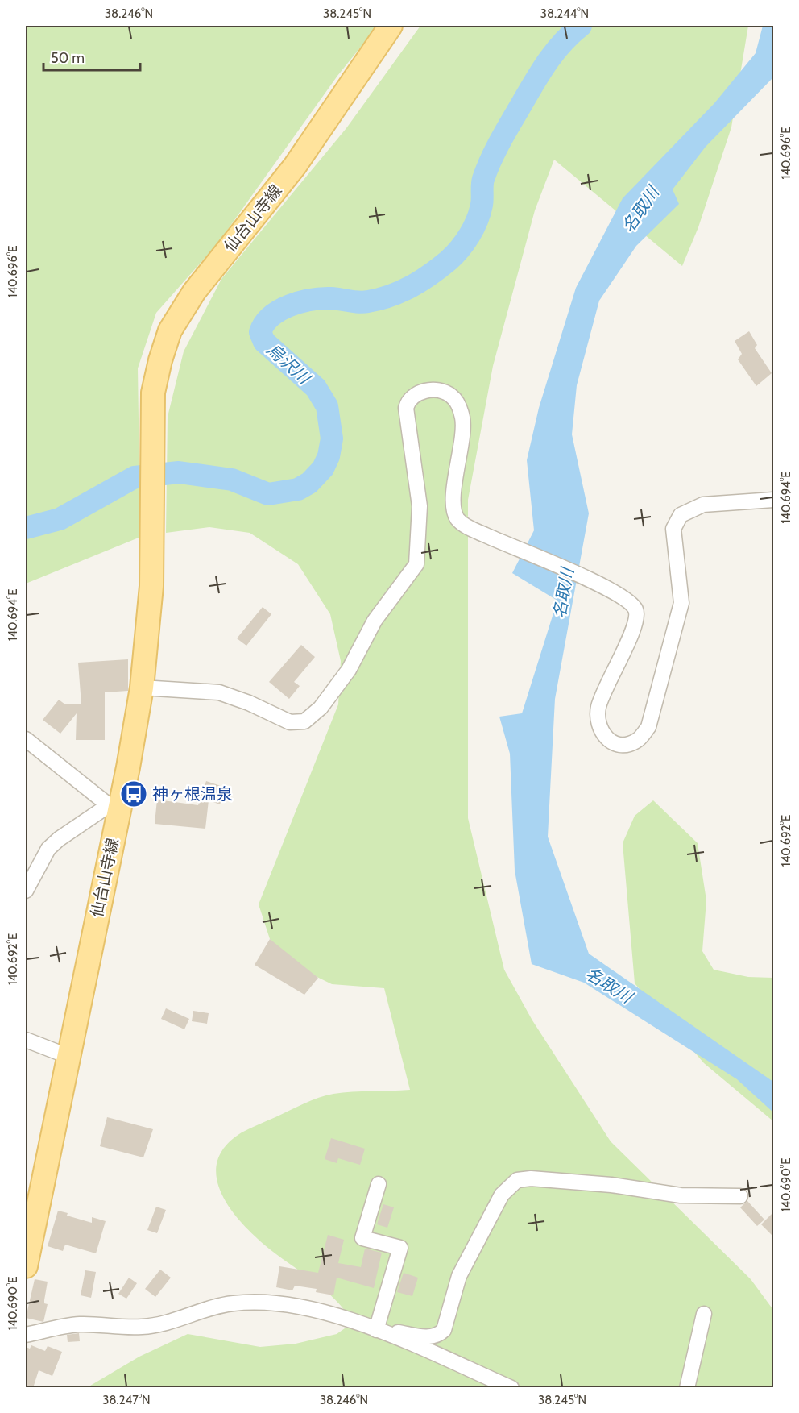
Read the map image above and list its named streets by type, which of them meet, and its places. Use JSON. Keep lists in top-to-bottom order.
{
  "streets": {
    "main road": ["仙台山寺線"]
  },
  "water": ["名取川", "烏沢川"],
  "places": {
    "bus stop": ["神ヶ根温泉"]
  },
  "scale_bar": "50 m",
  "coordinates": [
    "38.246°N",
    "38.245°N",
    "38.244°N",
    "140.696°E",
    "140.694°E",
    "140.692°E",
    "140.690°E",
    "38.247°N"
  ]
}
